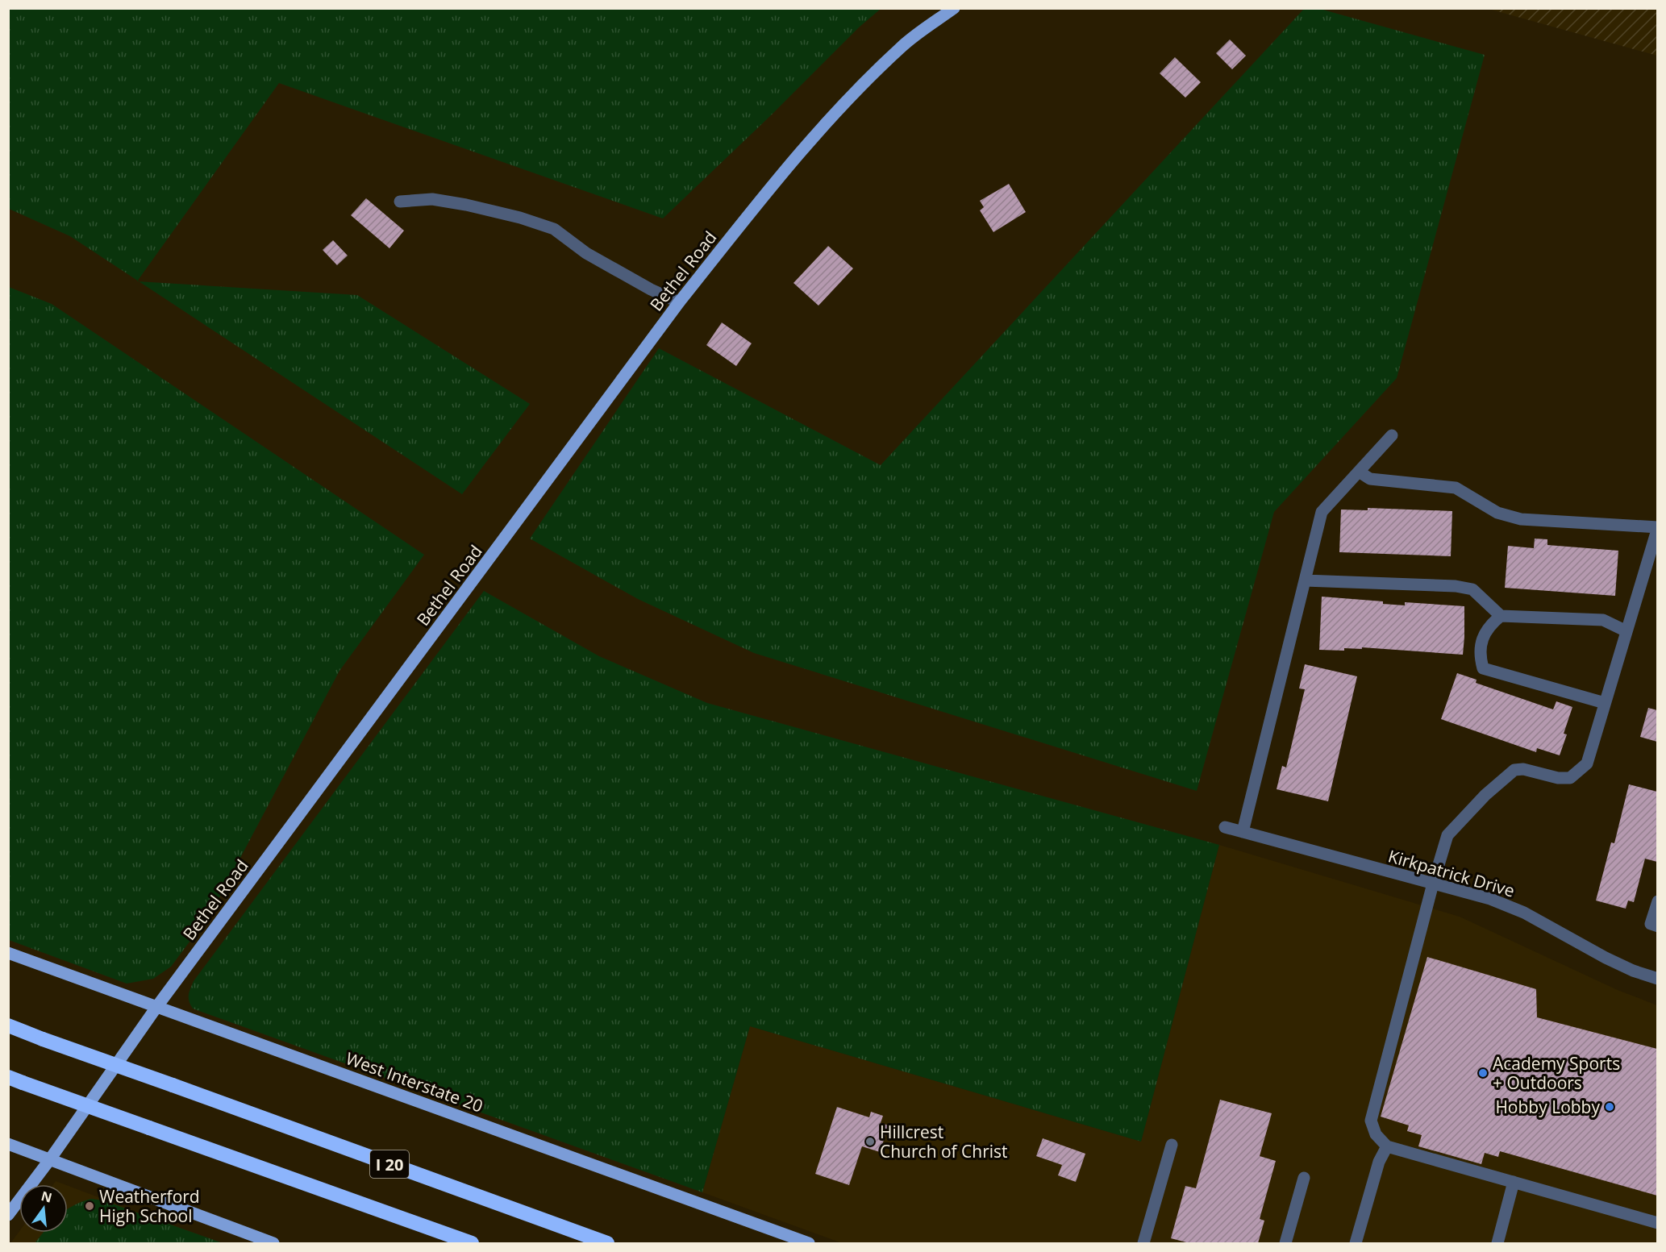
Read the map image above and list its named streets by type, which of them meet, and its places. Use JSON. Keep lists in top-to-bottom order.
{
  "streets": {
    "highway": ["I 20"],
    "main road": ["Bethel Road", "West Interstate 20"],
    "street": ["Kirkpatrick Drive"]
  },
  "crossings": [
    ["Bethel Road", "West Interstate 20"]
  ],
  "places": [
    "Academy Sports + Outdoors",
    "Hobby Lobby",
    "Hillcrest Church of Christ",
    "Weatherford High School"
  ],
  "north": "top"
}
